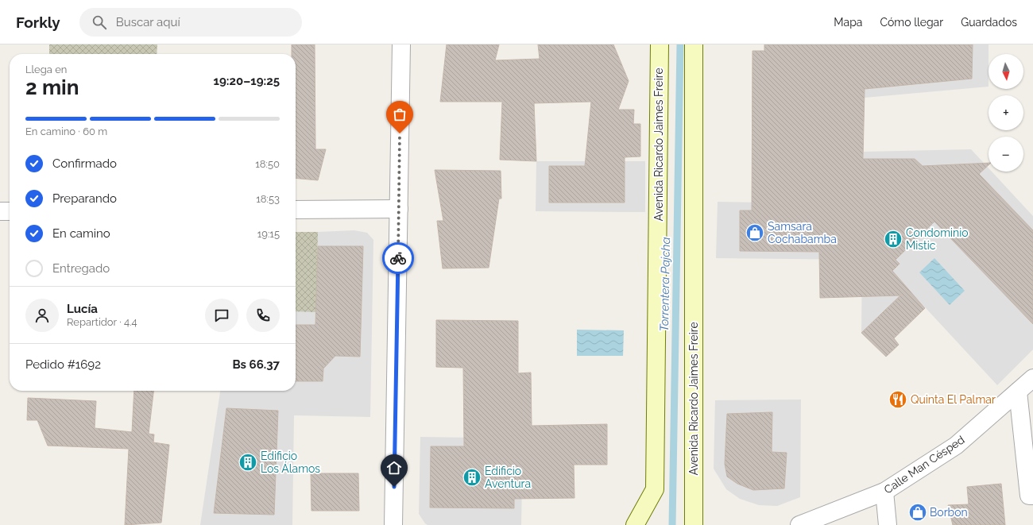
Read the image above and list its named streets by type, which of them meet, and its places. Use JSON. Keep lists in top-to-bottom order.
{
  "streets": {
    "main road": ["Avenida Ricardo Jaimes Freire"],
    "street": ["Calle Man Césped"]
  },
  "water": ["Torrentera Pajcha"],
  "places": {
    "shop": ["Samsara Cochabamba", "Borbon"],
    "building": ["Condominio Mistic", "Edificio Los Álamos", "Edificio Aventura"],
    "restaurant": ["Quinta El Palmar"]
  },
  "north": "bottom",
  "page": {
    "header": "Forkly",
    "search": "Buscar aquí",
    "nav": ["Mapa", "Cómo llegar", "Guardados"],
    "map_buttons": ["+", "−"],
    "heading": ["2 min", "Llega en", "19:20–19:25"],
    "panel": [
      "Lucía",
      "Repartidor · 4.4",
      "Pedido #1692",
      "Bs 66.37"
    ],
    "bar": "En camino · 60 m",
    "list": [
      ["Confirmado", "18:50"],
      ["Preparando", "18:53"],
      ["En camino", "19:15"],
      "Entregado"
    ]
  }
}
